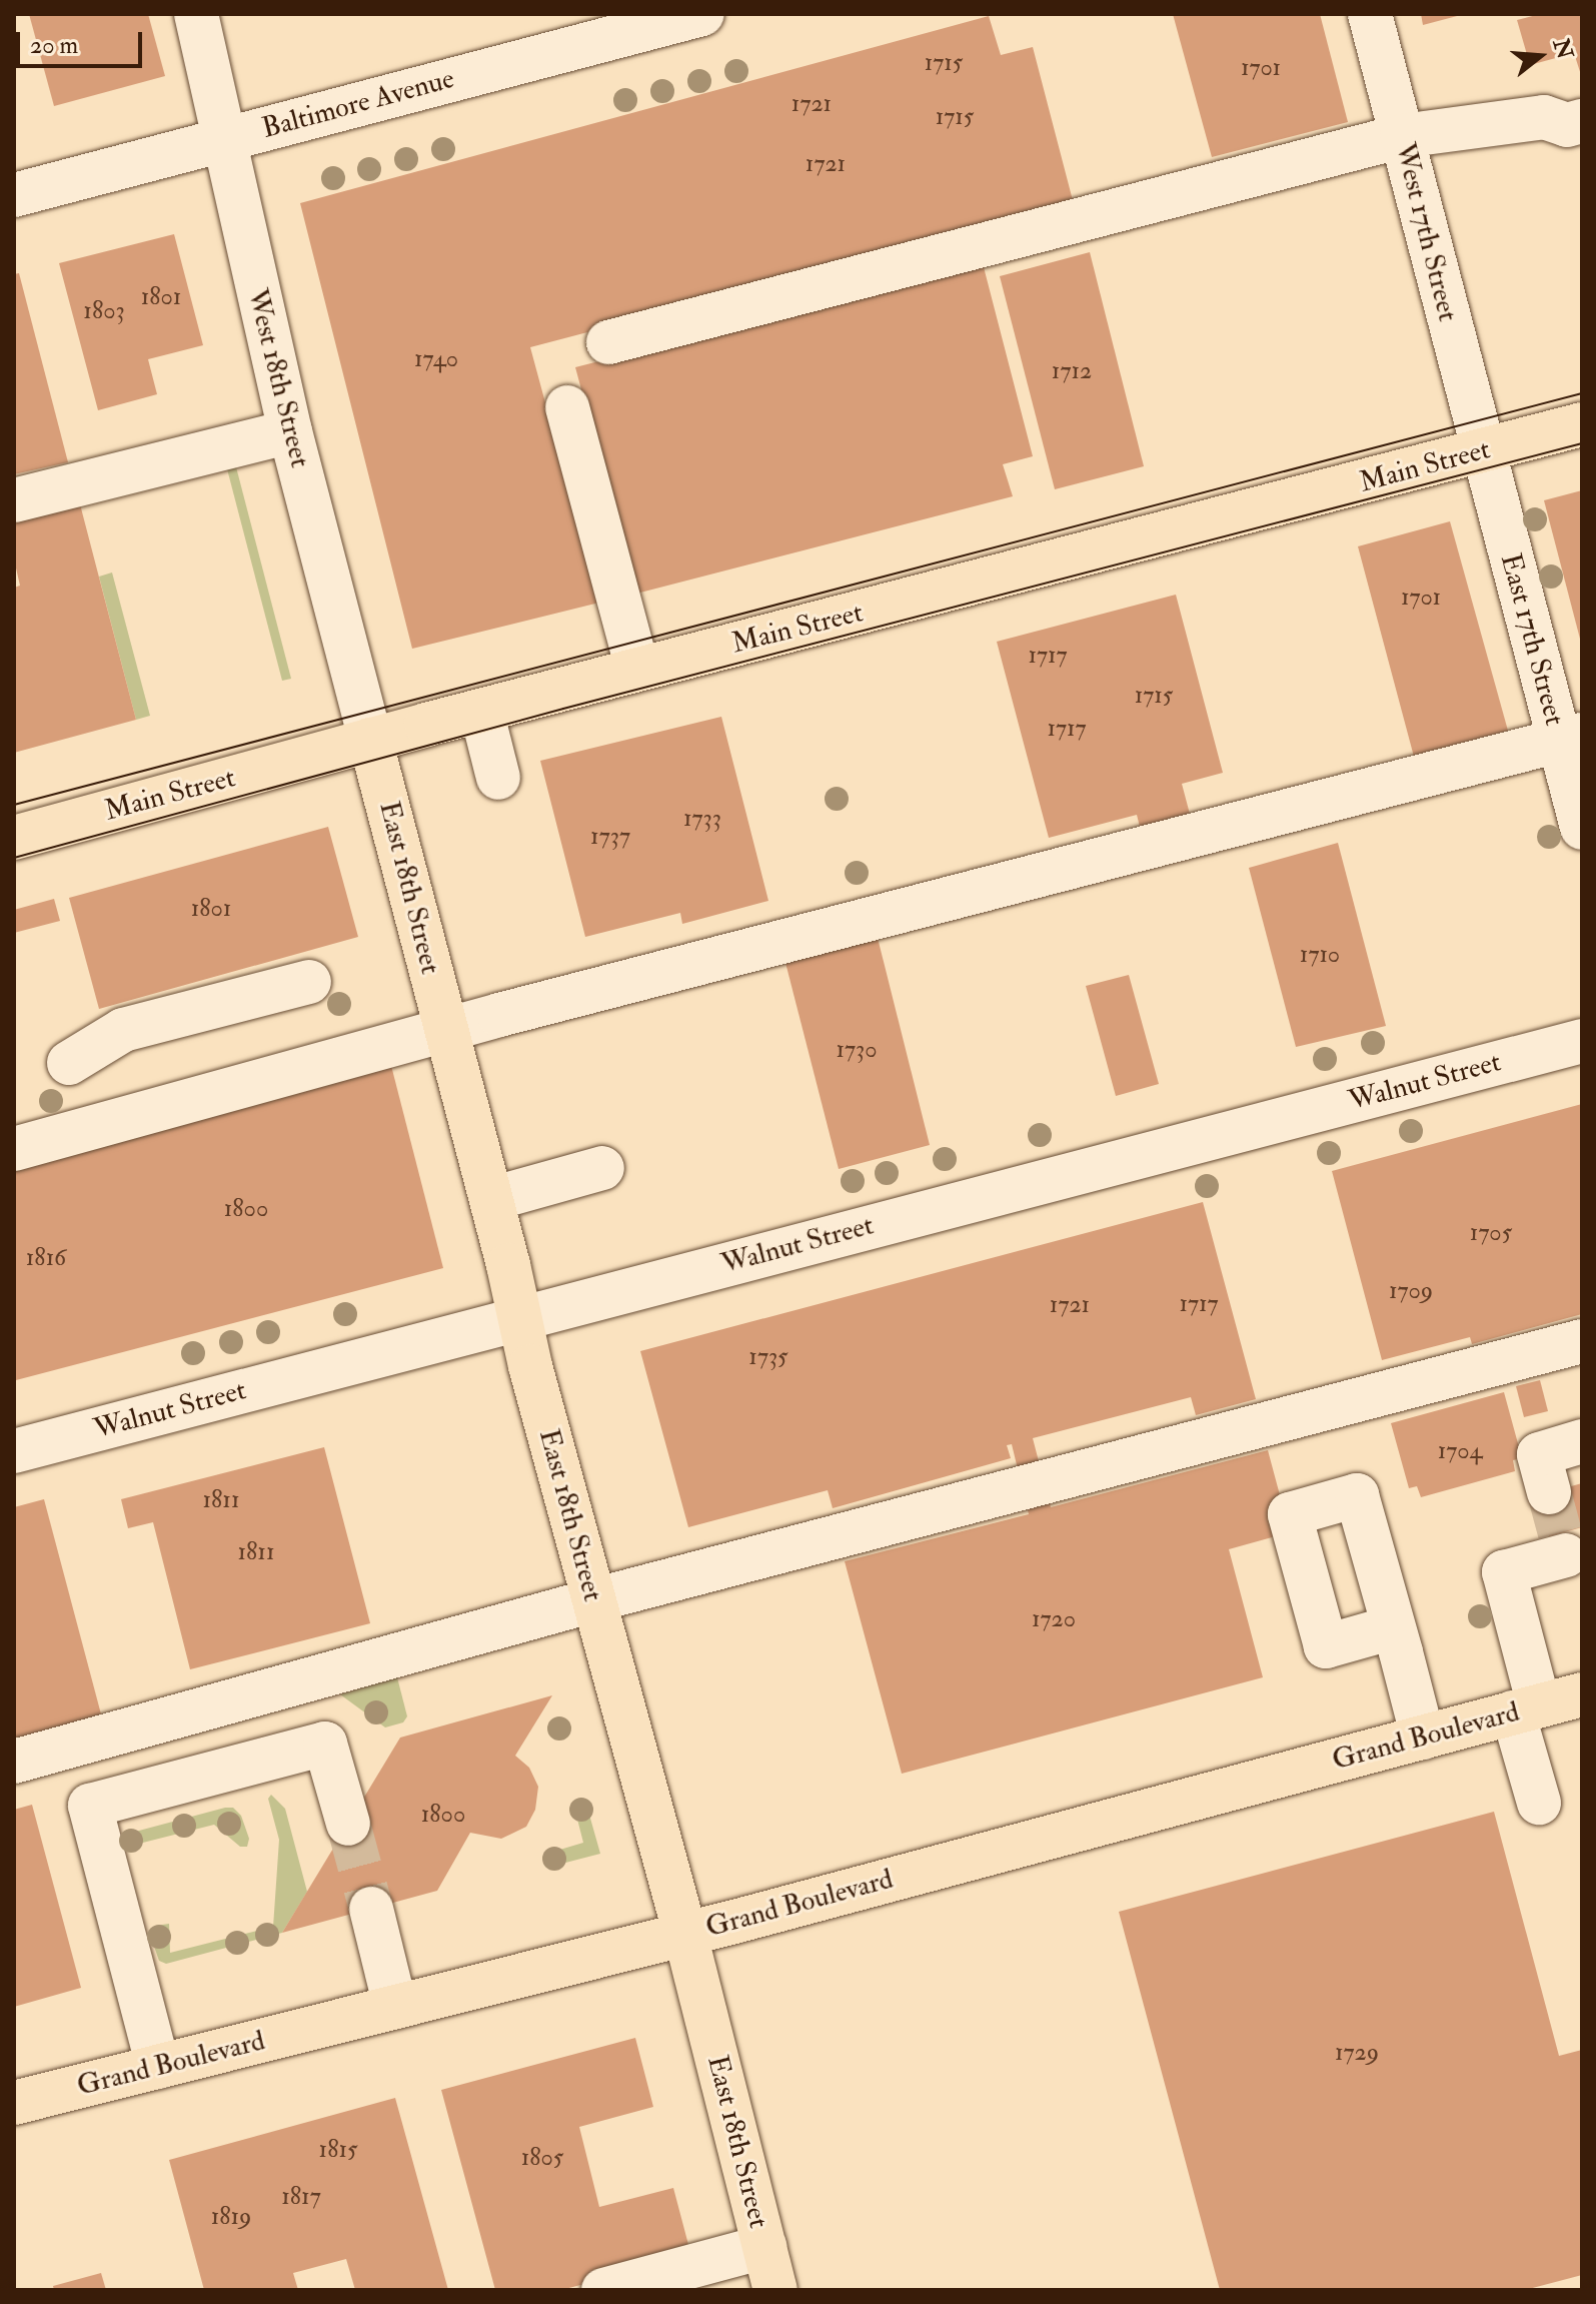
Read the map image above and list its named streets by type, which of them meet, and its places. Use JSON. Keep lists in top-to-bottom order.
{
  "streets": {
    "main road": ["Main Street", "East 18th Street", "Grand Boulevard"],
    "street": [
      "Baltimore Avenue",
      "West 17th Street",
      "West 18th Street",
      "East 17th Street",
      "Walnut Street"
    ]
  },
  "crossings": [
    ["Baltimore Avenue", "West 18th Street"],
    ["West 17th Street", "Main Street"],
    ["West 17th Street", "East 17th Street"],
    ["West 18th Street", "Main Street"],
    ["West 18th Street", "East 18th Street"],
    ["Main Street", "East 17th Street"],
    ["Main Street", "East 18th Street"],
    ["East 18th Street", "Walnut Street"],
    ["East 18th Street", "Grand Boulevard"]
  ],
  "house_numbers": [
    "1715",
    "1701",
    "1721",
    "1715",
    "1721",
    "1801",
    "1803",
    "1740",
    "1712",
    "1701",
    "1717",
    "1715",
    "1717",
    "1733",
    "1737",
    "1801",
    "1710",
    "1730",
    "1800",
    "1705",
    "1816",
    "1709",
    "1717",
    "1721",
    "1735",
    "1704",
    "1811",
    "1811",
    "1720",
    "1800",
    "1729",
    "1815",
    "1805",
    "1817",
    "1819"
  ],
  "scale_bar": "20 m",
  "north": "right"
}
